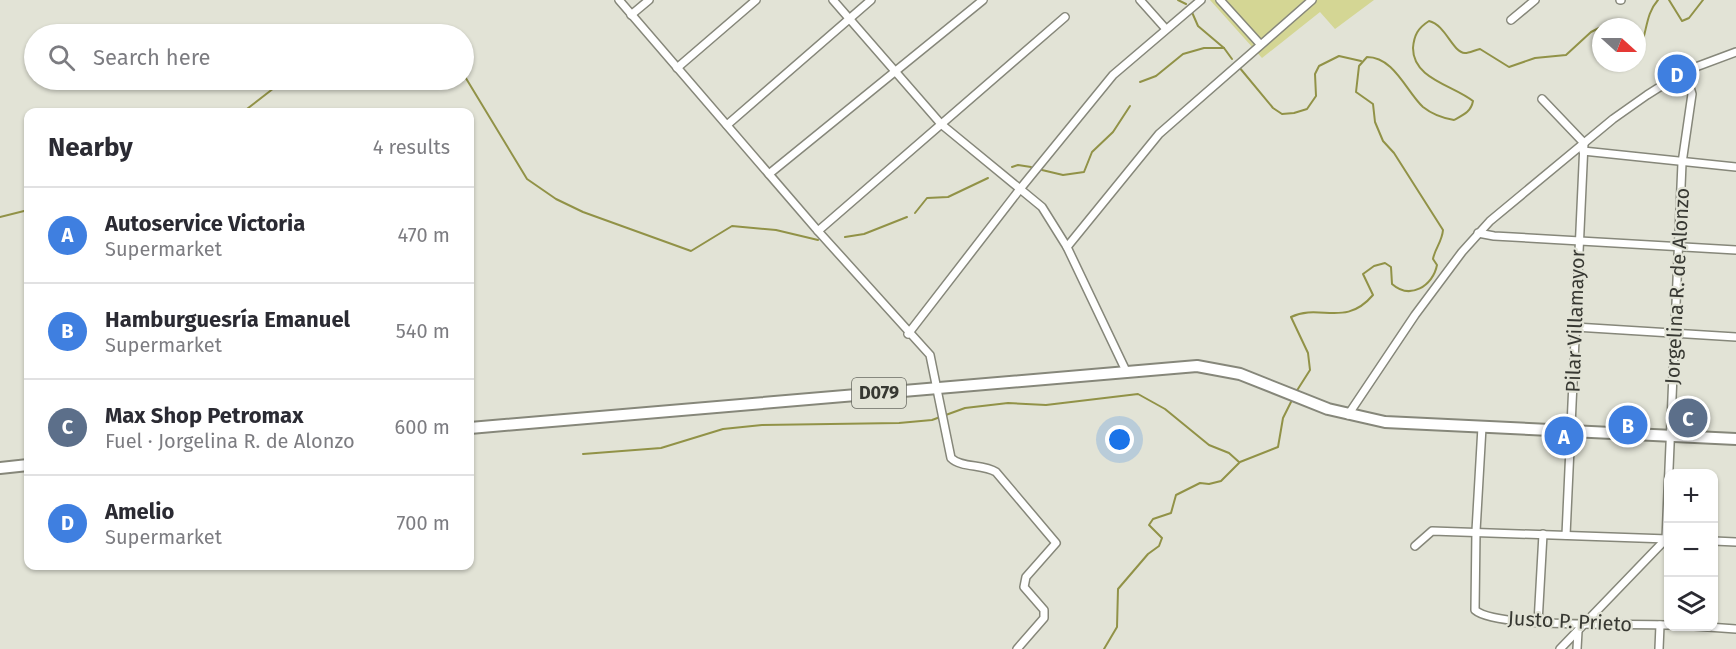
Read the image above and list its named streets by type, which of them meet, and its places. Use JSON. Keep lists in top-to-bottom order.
{
  "streets": {
    "main road": ["D079"],
    "street": ["Jorgelina R. de Alonzo", "Pilar Villamayor", "Justo P. Prieto"]
  },
  "crossings": [
    ["Jorgelina R. de Alonzo", "D079"],
    ["Pilar Villamayor", "D079"]
  ],
  "north": "right",
  "page": {
    "search": "Search here",
    "pins": [
      "D",
      "C",
      "B",
      "A"
    ],
    "heading": ["Nearby", "4 results"],
    "list": [
      {
        "mark": "A",
        "name": "Autoservice Victoria",
        "note": "Supermarket",
        "value": "470 m"
      },
      {
        "mark": "B",
        "name": "Hamburguesría Emanuel",
        "note": "Supermarket",
        "value": "540 m"
      },
      {
        "mark": "C",
        "name": "Max Shop Petromax",
        "note": "Fuel · Jorgelina R. de Alonzo",
        "value": "600 m"
      },
      {
        "mark": "D",
        "name": "Amelio",
        "note": "Supermarket",
        "value": "700 m"
      }
    ],
    "map_buttons": ["+", "−"]
  }
}
